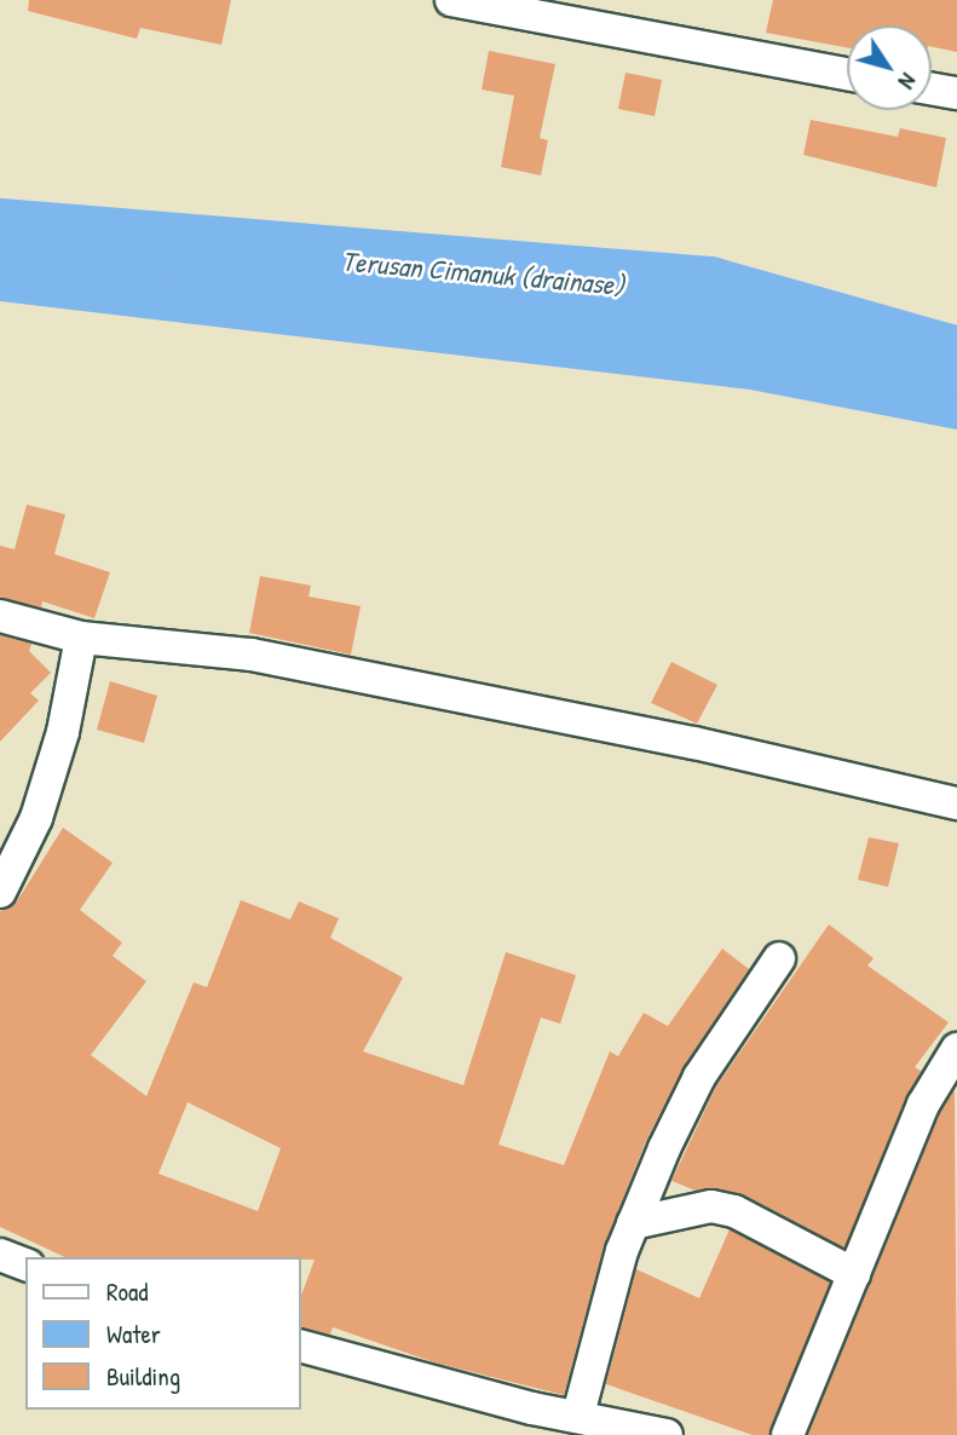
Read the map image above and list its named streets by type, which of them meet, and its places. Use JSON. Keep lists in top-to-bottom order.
{
  "water": ["Terusan Cimanuk (drainase)"],
  "legend": ["Road", "Water", "Building"],
  "north": "bottom right"
}
